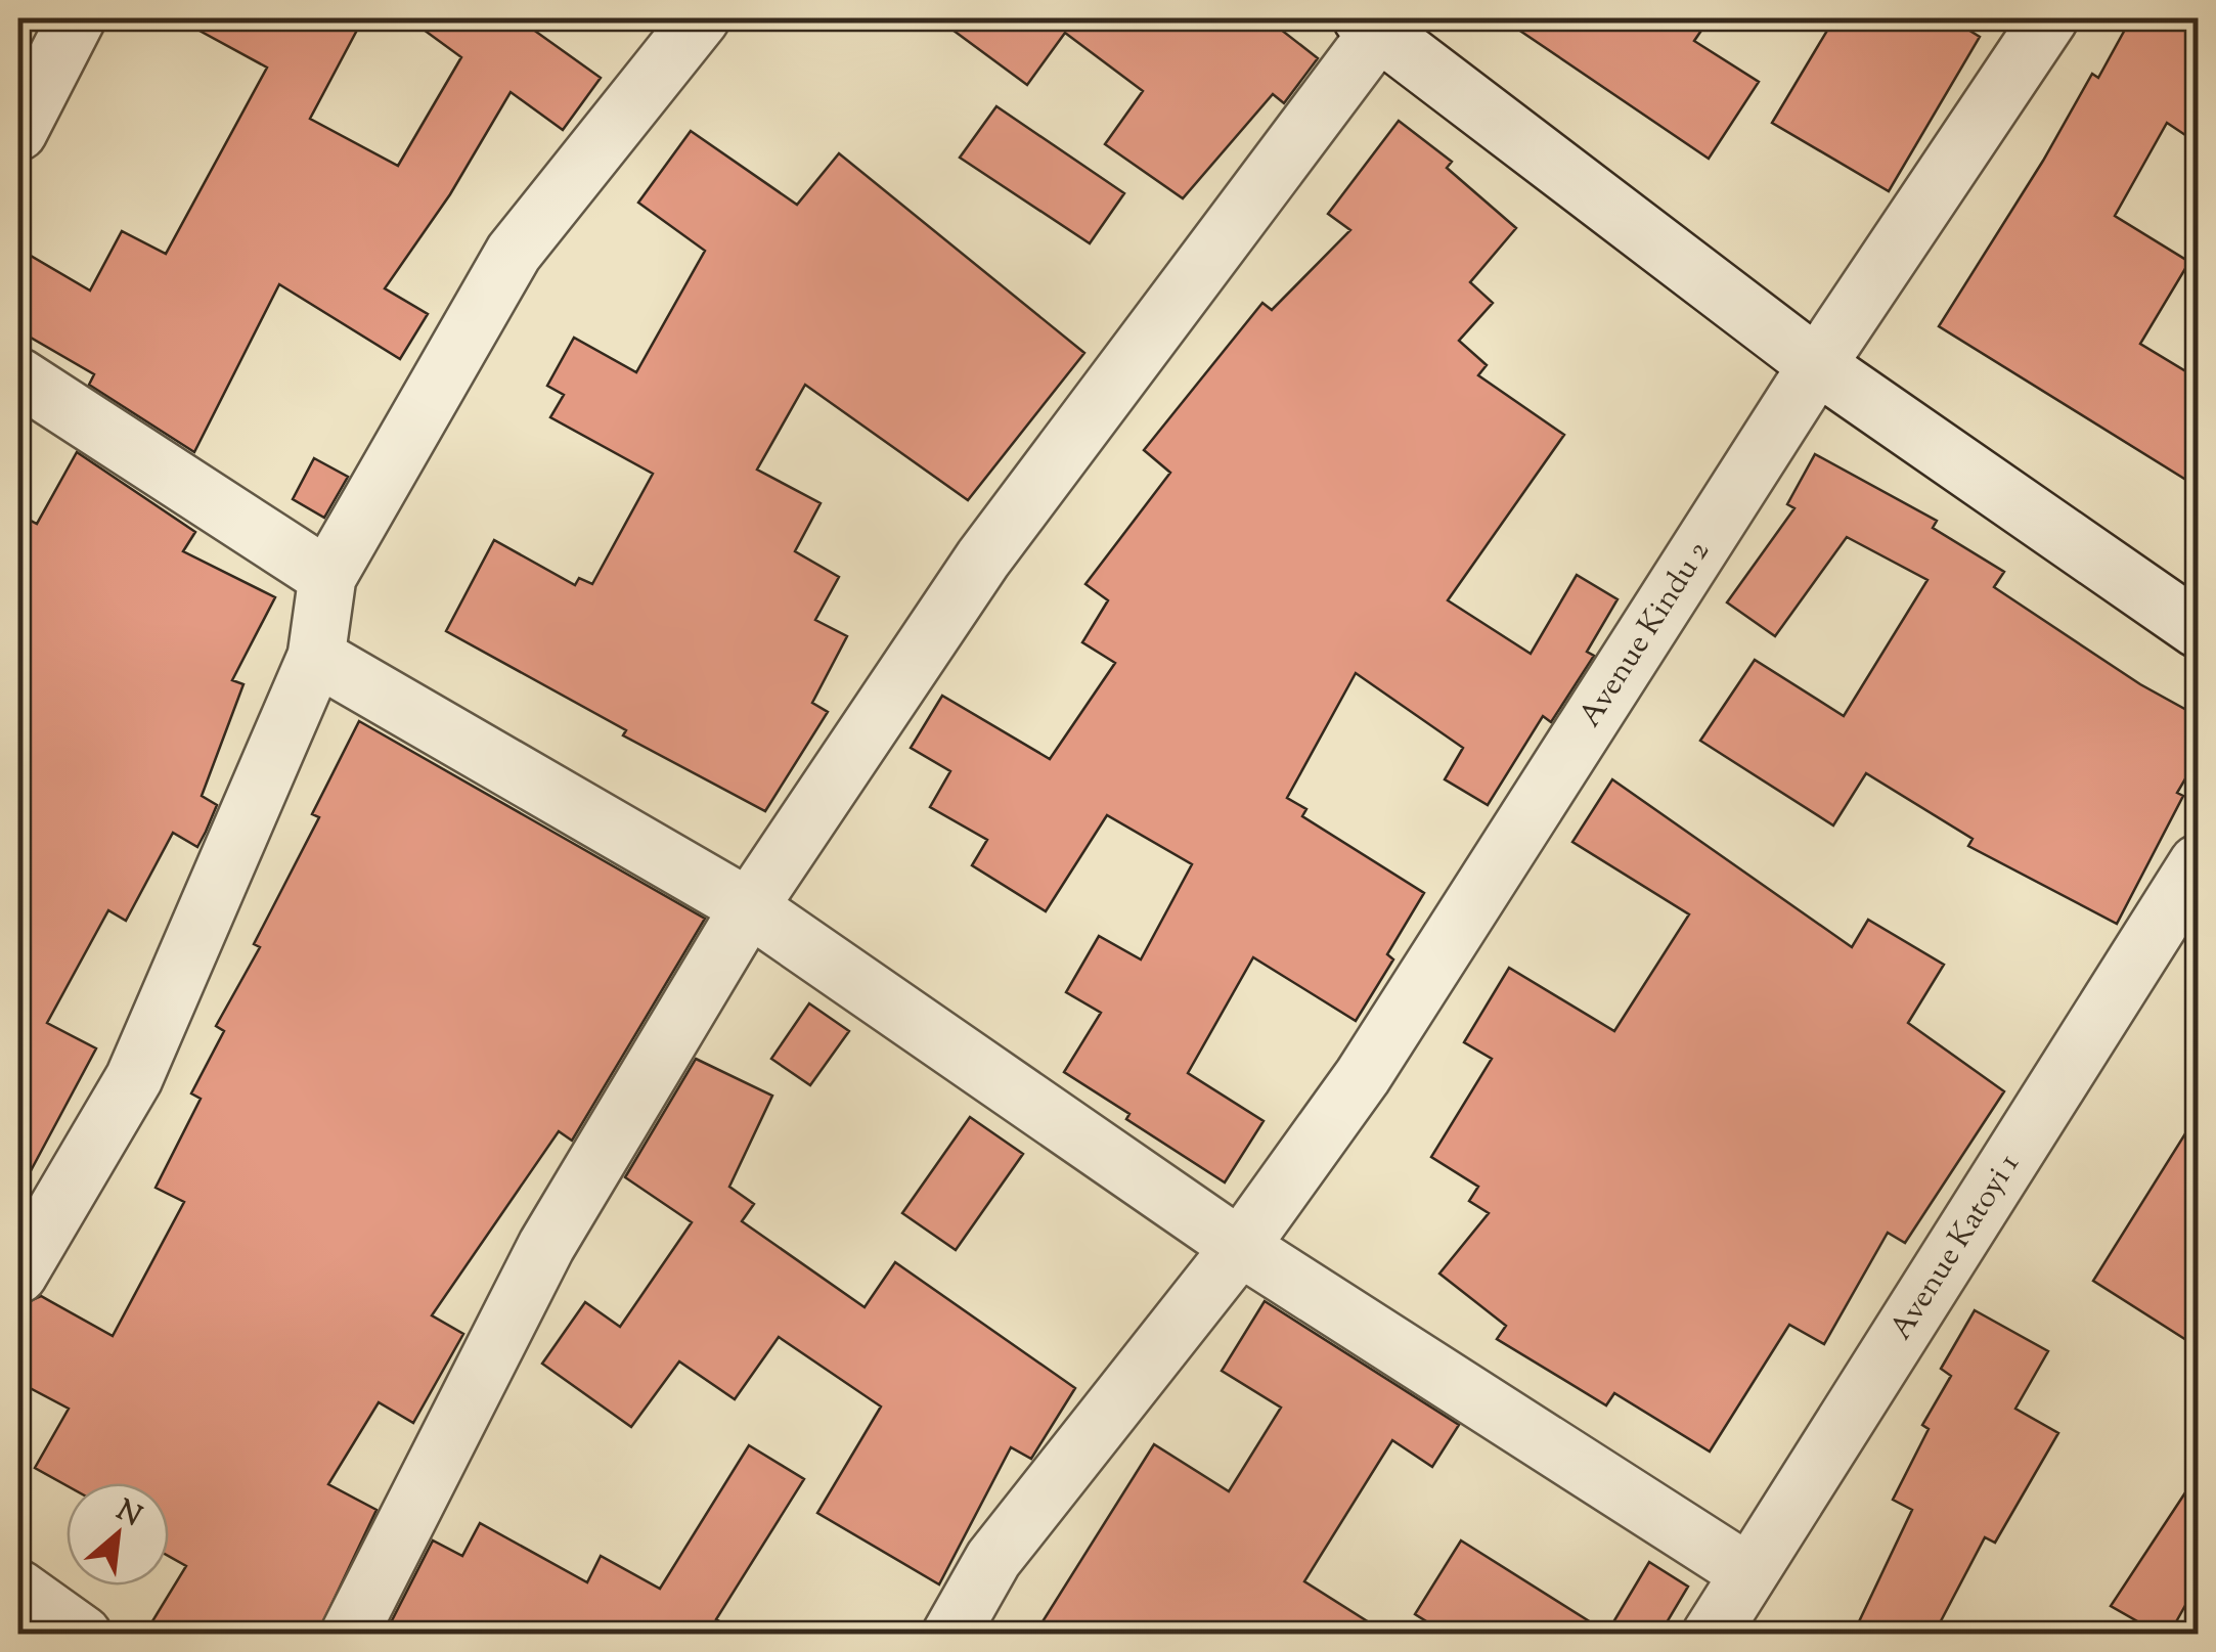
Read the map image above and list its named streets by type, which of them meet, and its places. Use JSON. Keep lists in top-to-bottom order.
{
  "streets": {
    "street": ["Avenue Kindu 2", "Avenue Katoyi 1"]
  },
  "north": "top right"
}
